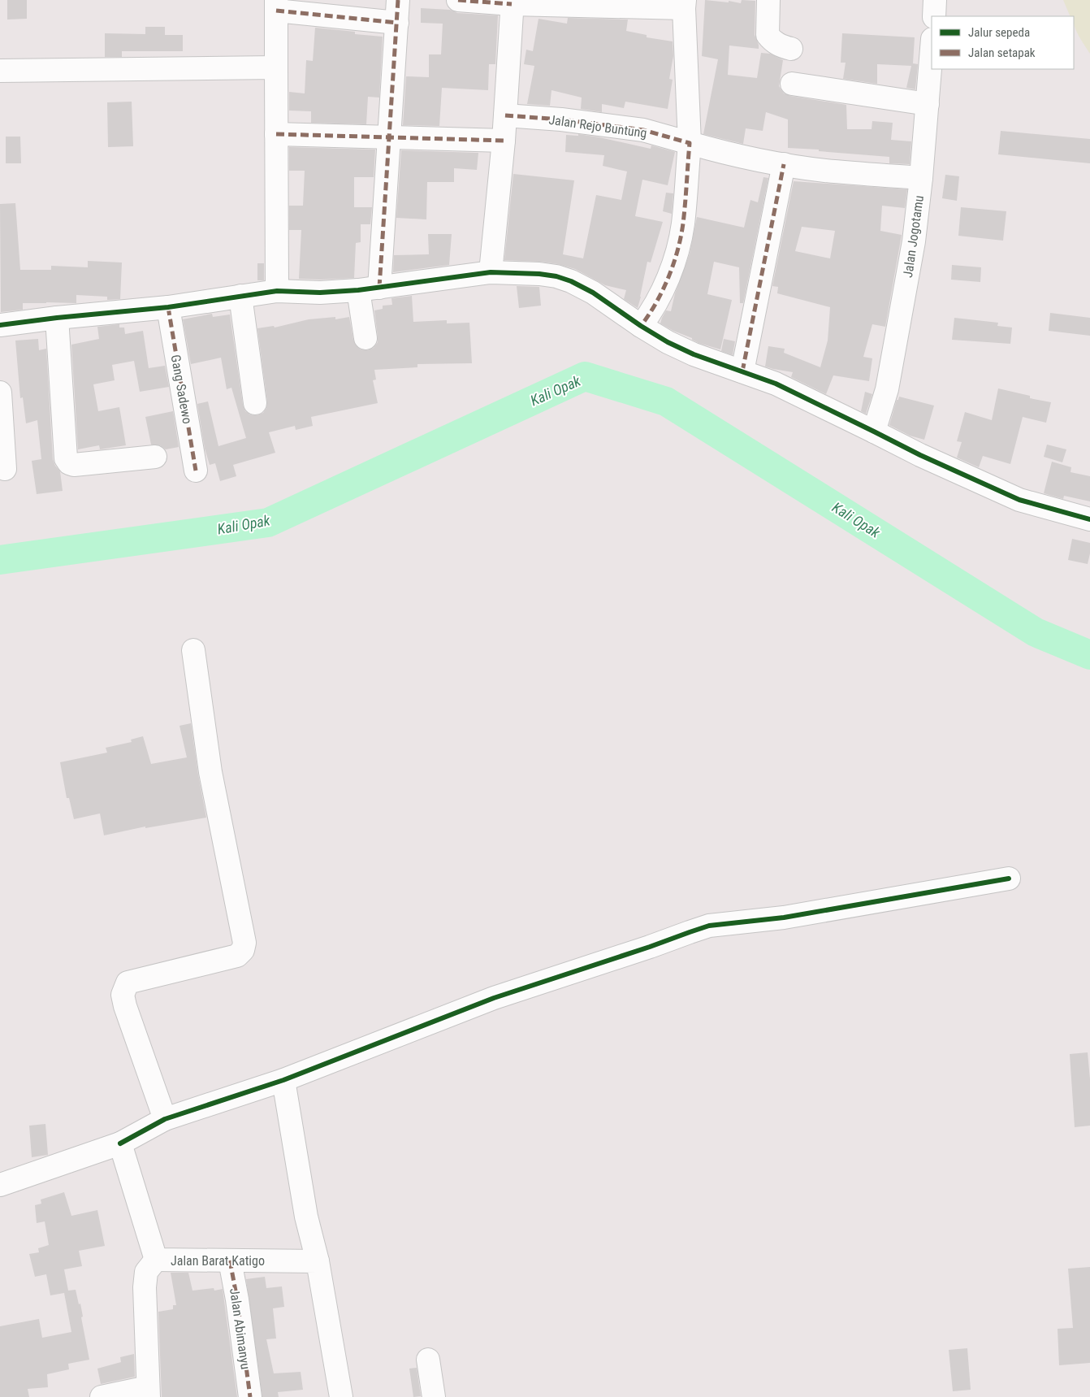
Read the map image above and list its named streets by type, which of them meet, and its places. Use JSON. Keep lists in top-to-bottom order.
{
  "streets": {
    "street": [
      "Jalan Rejo Buntung",
      "Jalan Jogotamu",
      "Gang Sadewo",
      "Jalan Barat Katigo",
      "Jalan Abimanyu"
    ]
  },
  "crossings": [
    ["Jalan Rejo Buntung", "Jalan Jogotamu"],
    ["Jalan Barat Katigo", "Jalan Abimanyu"]
  ],
  "water": ["Kali Opak"],
  "legend": ["Jalur sepeda", "Jalan setapak"]
}
